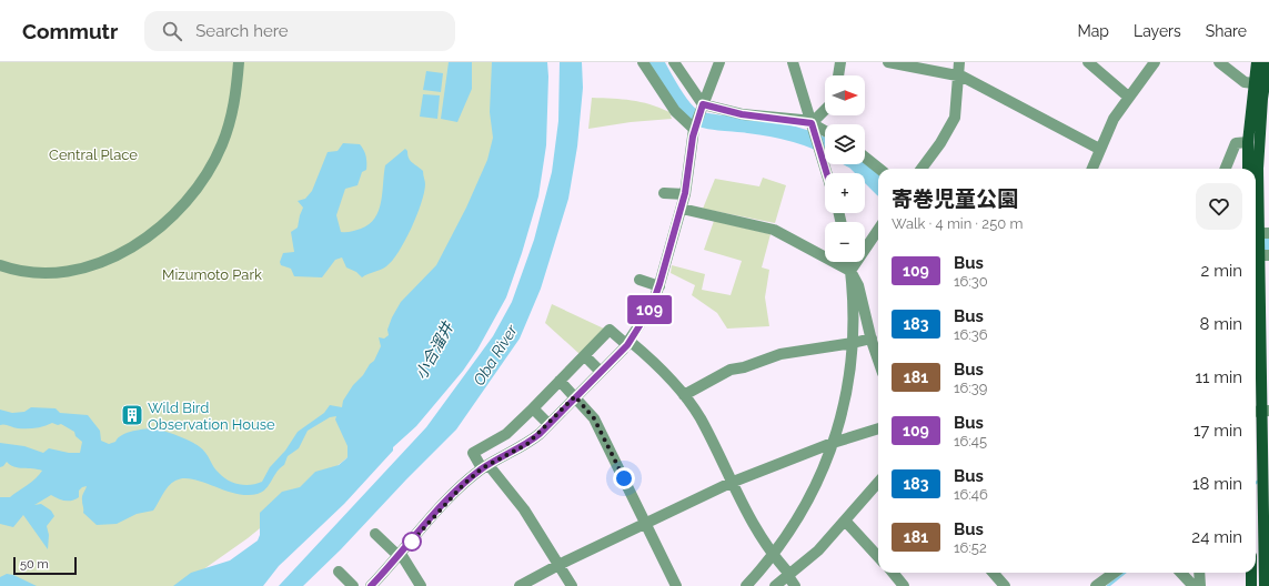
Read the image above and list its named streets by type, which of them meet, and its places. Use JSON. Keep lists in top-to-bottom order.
{
  "water": ["小合溜井", "Oba River"],
  "parks": ["Central Place", "Mizumoto Park"],
  "places": {
    "building": ["Wild Bird Observation House"]
  },
  "lines": ["bus line 109"],
  "scale_bar": "50 m",
  "north": "right",
  "page": {
    "header": "Commutr",
    "search": "Search here",
    "nav": ["Map", "Layers", "Share"],
    "on_map": "109",
    "map_buttons": ["+", "−"],
    "heading": ["寄巻児童公園", "Walk · 4 min · 250 m"],
    "list": [
      {
        "mark": "109",
        "name": "Bus",
        "note": "16:30",
        "value": "2 min"
      },
      {
        "mark": "183",
        "name": "Bus",
        "note": "16:36",
        "value": "8 min"
      },
      {
        "mark": "181",
        "name": "Bus",
        "note": "16:39",
        "value": "11 min"
      },
      {
        "mark": "109",
        "name": "Bus",
        "note": "16:45",
        "value": "17 min"
      },
      {
        "mark": "183",
        "name": "Bus",
        "note": "16:46",
        "value": "18 min"
      },
      {
        "mark": "181",
        "name": "Bus",
        "note": "16:52",
        "value": "24 min"
      }
    ],
    "scale": "50 m"
  }
}
